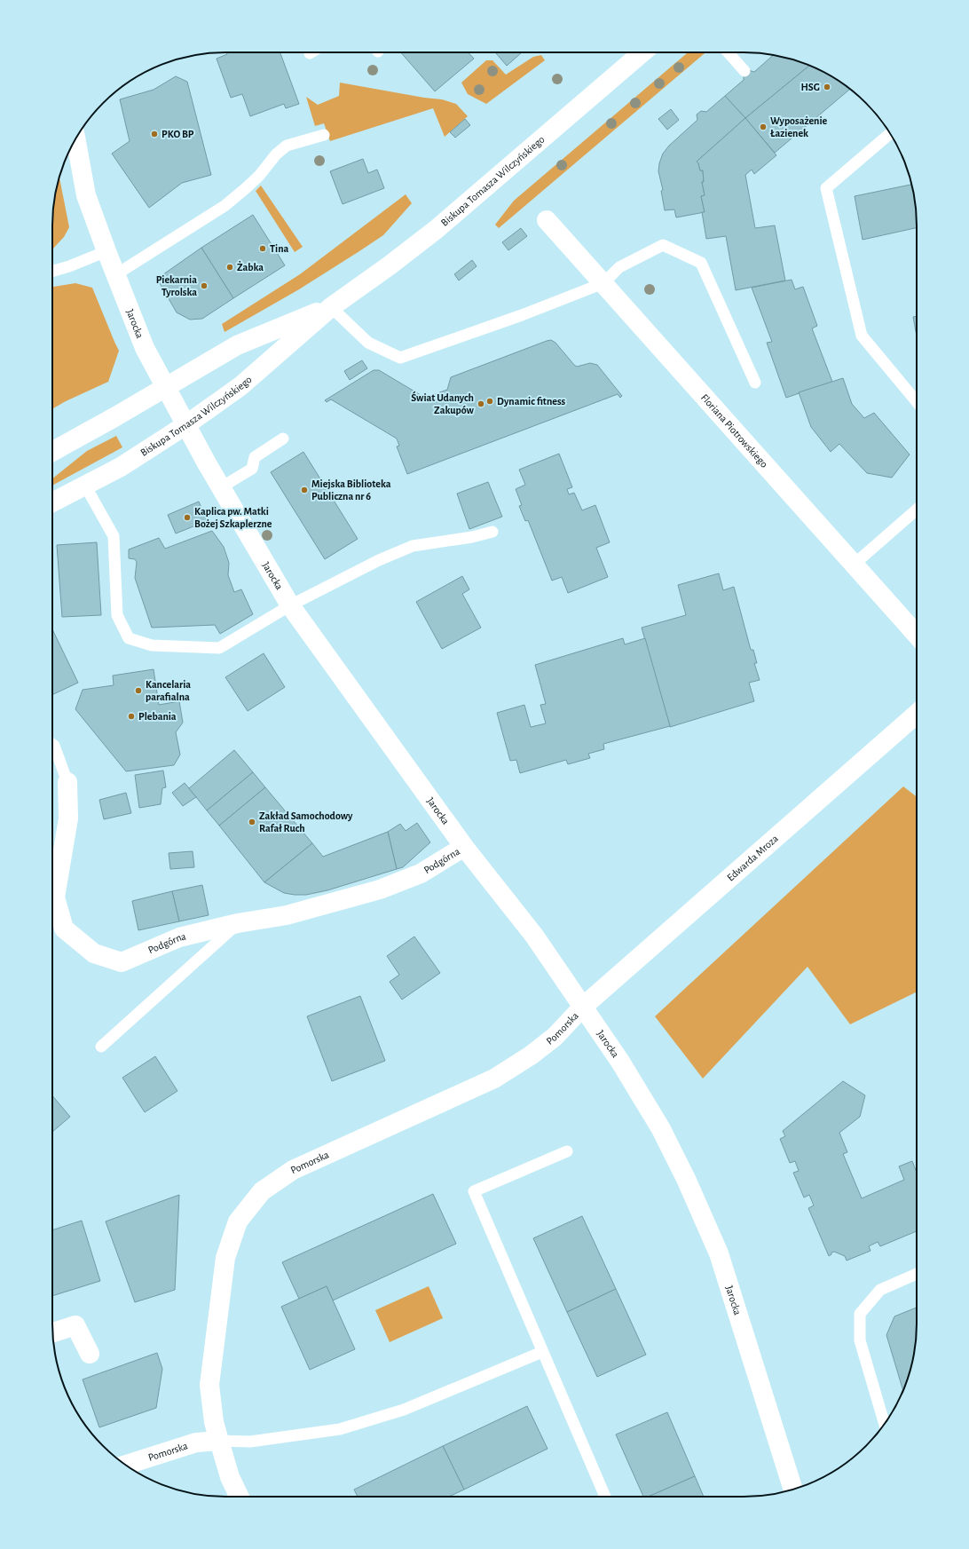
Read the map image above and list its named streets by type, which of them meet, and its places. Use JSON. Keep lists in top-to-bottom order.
{
  "streets": {
    "street": [
      "Biskupa Tomasza Wilczyńskiego",
      "Jarocka",
      "Floriana Piotrowskiego",
      "Edwarda Mroza",
      "Podgórna",
      "Pomorska"
    ]
  },
  "crossings": [
    ["Biskupa Tomasza Wilczyńskiego", "Jarocka"],
    ["Jarocka", "Edwarda Mroza"],
    ["Jarocka", "Podgórna"],
    ["Jarocka", "Pomorska"],
    ["Edwarda Mroza", "Pomorska"]
  ],
  "places": [
    "HSG",
    "Wyposażenie Łazienek",
    "PKO BP",
    "Tina",
    "Żabka",
    "Piekarnia Tyrolska",
    "Dynamic fitness",
    "Świat Udanych Zakupów",
    "Miejska Biblioteka Publiczna nr 6",
    "Kaplica pw. Matki Bożej Szkaplerzne",
    "Kancelaria parafialna",
    "Plebania",
    "Zakład Samochodowy Rafał Ruch"
  ]
}
